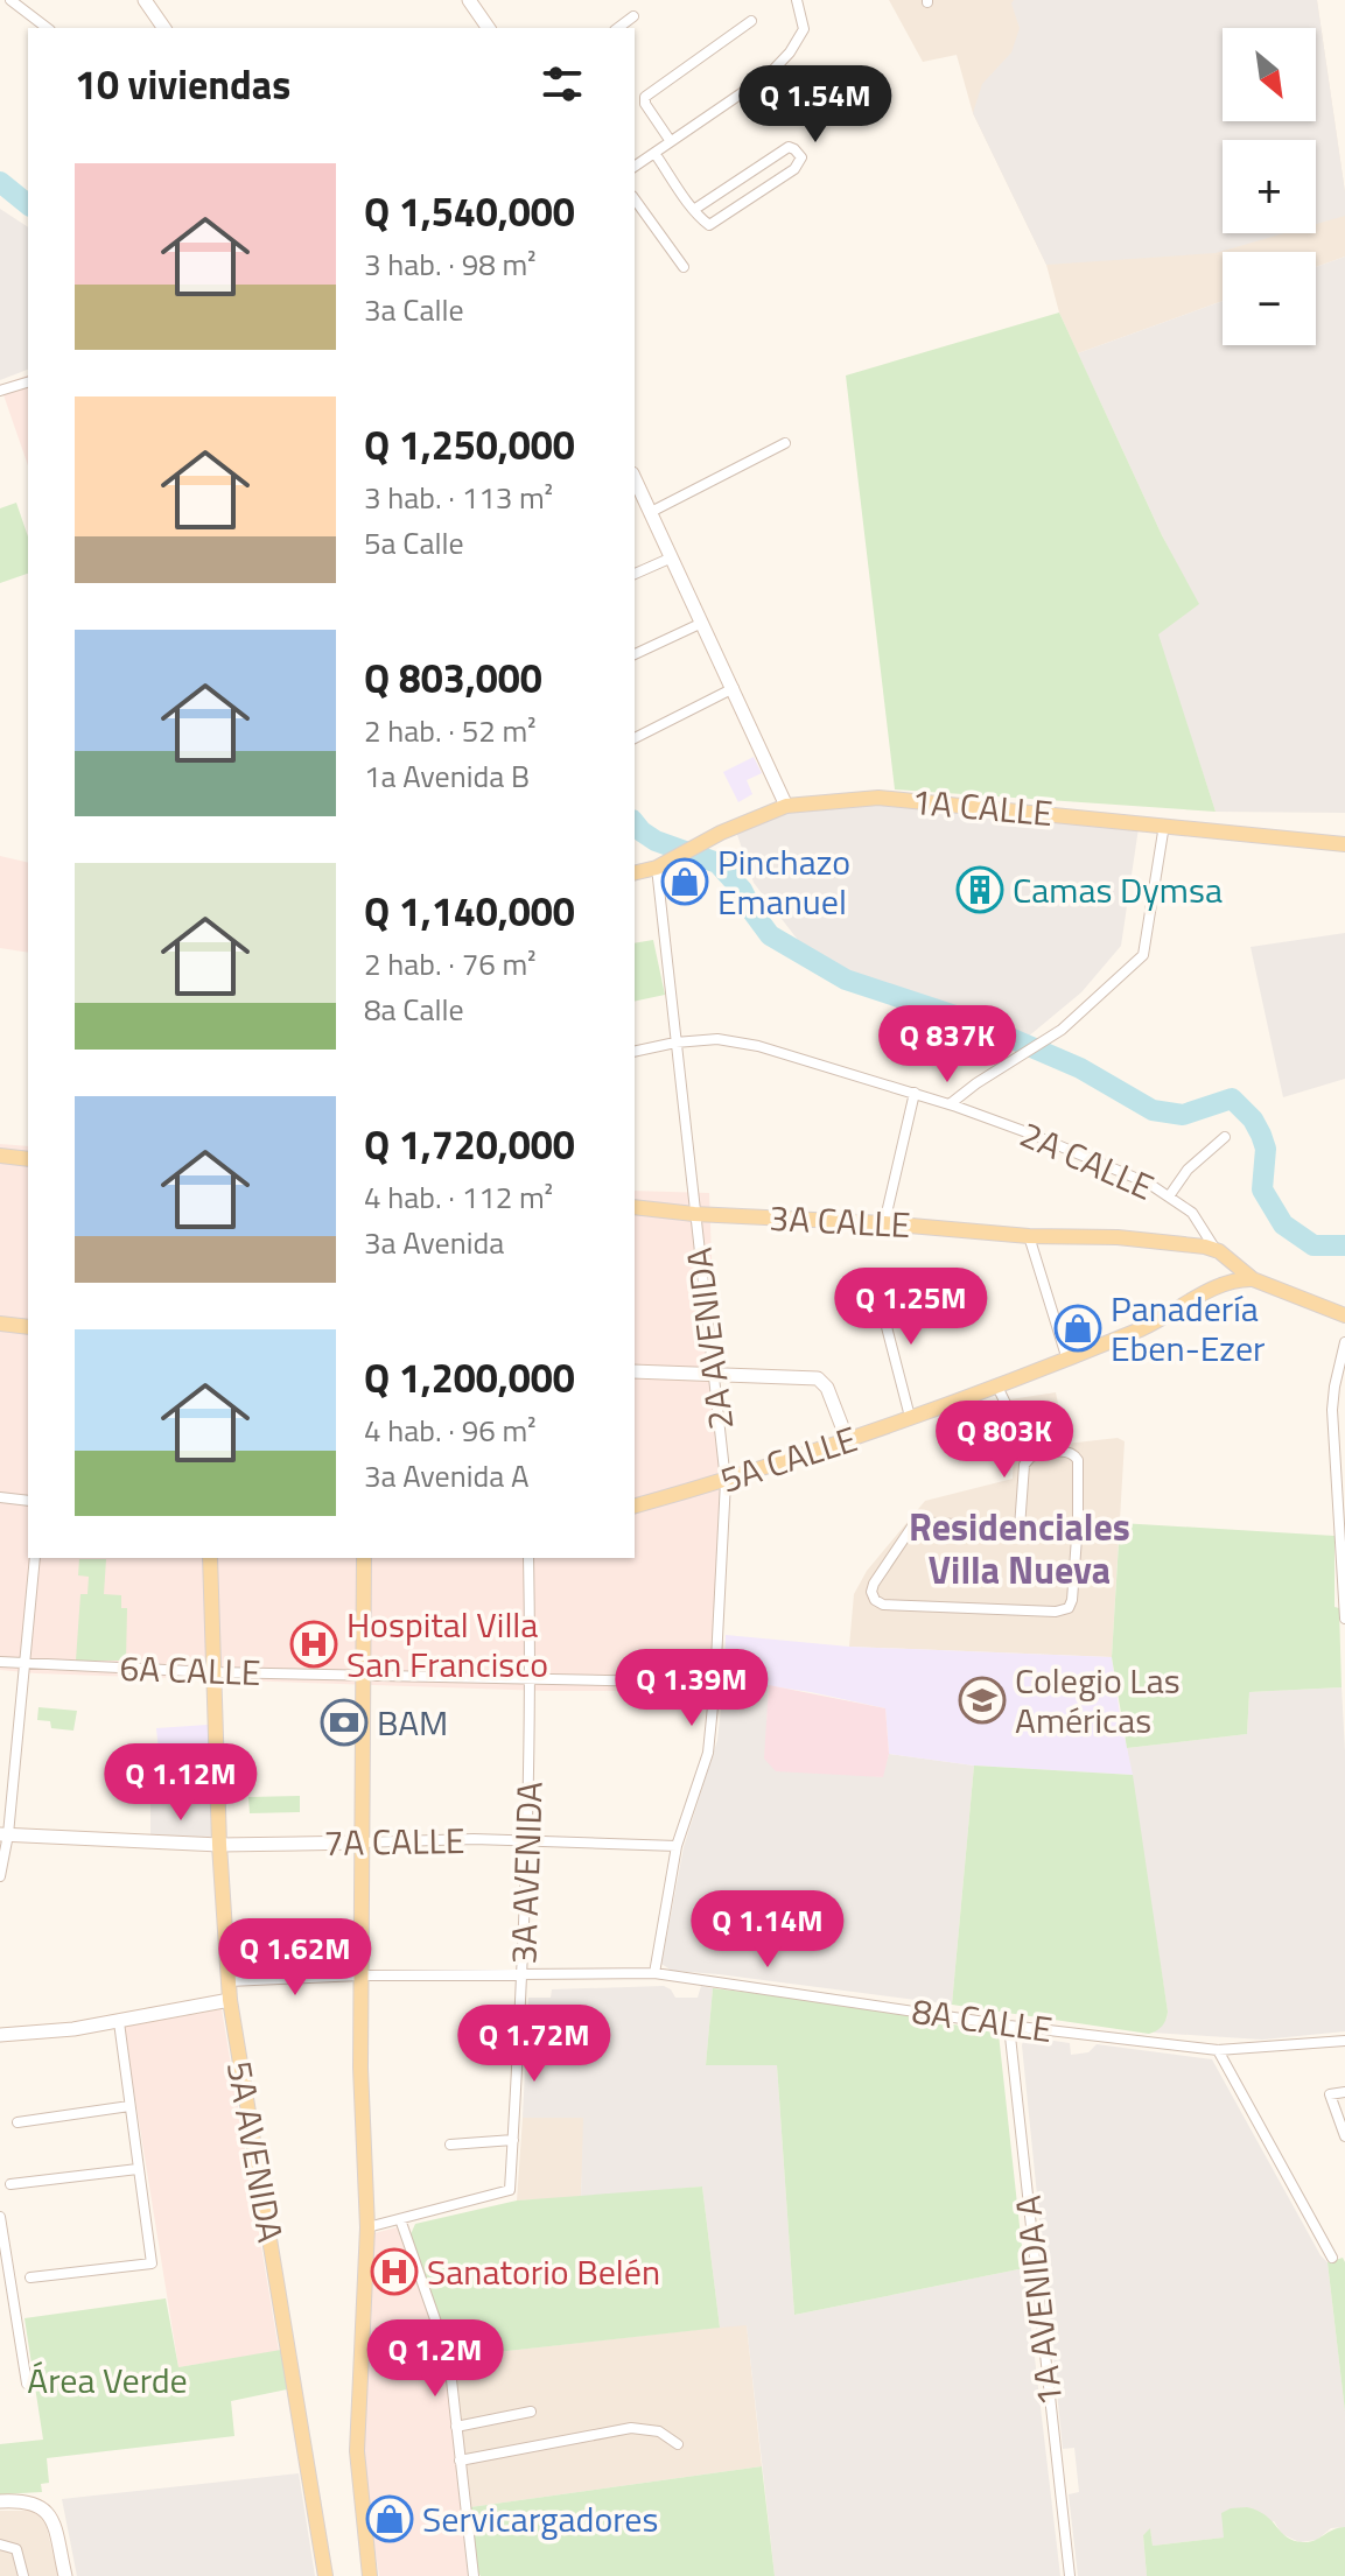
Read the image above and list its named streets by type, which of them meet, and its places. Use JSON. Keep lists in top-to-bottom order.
{
  "streets": {
    "main road": [
      "1A CALLE",
      "2A CALLE",
      "3A CALLE",
      "5A CALLE",
      "7A CALLE",
      "5A AVENIDA"
    ],
    "street": [
      "2A AVENIDA",
      "6A CALLE",
      "3A AVENIDA",
      "8A CALLE",
      "1A AVENIDA A"
    ]
  },
  "crossings": [
    ["1A CALLE", "2A AVENIDA"],
    ["2A CALLE", "3A CALLE"],
    ["2A CALLE", "2A AVENIDA"],
    ["2A CALLE", "5A CALLE"],
    ["3A CALLE", "2A AVENIDA"],
    ["2A AVENIDA", "5A CALLE"],
    ["2A AVENIDA", "6A CALLE"],
    ["2A AVENIDA", "7A CALLE"],
    ["2A AVENIDA", "8A CALLE"],
    ["6A CALLE", "3A AVENIDA"],
    ["6A CALLE", "5A AVENIDA"],
    ["7A CALLE", "3A AVENIDA"],
    ["7A CALLE", "5A AVENIDA"],
    ["3A AVENIDA", "8A CALLE"],
    ["8A CALLE", "5A AVENIDA"],
    ["8A CALLE", "1A AVENIDA A"]
  ],
  "districts": ["Residenciales Villa Nueva"],
  "parks": ["Área Verde"],
  "places": {
    "shop": ["Pinchazo Emanuel", "Panadería Eben-Ezer", "Servicargadores"],
    "building": ["Camas Dymsa"],
    "hospital": ["Hospital Villa San Francisco", "Sanatorio Belén"],
    "school or university": ["Colegio Las Américas"],
    "bank": ["BAM"]
  },
  "north": "bottom right",
  "page": {
    "map_buttons": ["+", "−"],
    "heading": "10 viviendas",
    "price": [
      "Q 1.54M",
      "Q 837K",
      "Q 1.25M",
      "Q 803K",
      "Q 1.39M",
      "Q 1.12M",
      "Q 1.14M",
      "Q 1.62M",
      "Q 1.72M",
      "Q 1.2M"
    ],
    "list": [
      {
        "name": "Q 1,540,000",
        "note": "3 hab. · 98 m² · 3a Calle"
      },
      {
        "name": "Q 1,250,000",
        "note": "3 hab. · 113 m² · 5a Calle"
      },
      {
        "name": "Q 803,000",
        "note": "2 hab. · 52 m² · 1a Avenida B"
      },
      {
        "name": "Q 1,140,000",
        "note": "2 hab. · 76 m² · 8a Calle"
      },
      {
        "name": "Q 1,720,000",
        "note": "4 hab. · 112 m² · 3a Avenida"
      },
      {
        "name": "Q 1,200,000",
        "note": "4 hab. · 96 m² · 3a Avenida A"
      }
    ]
  }
}
